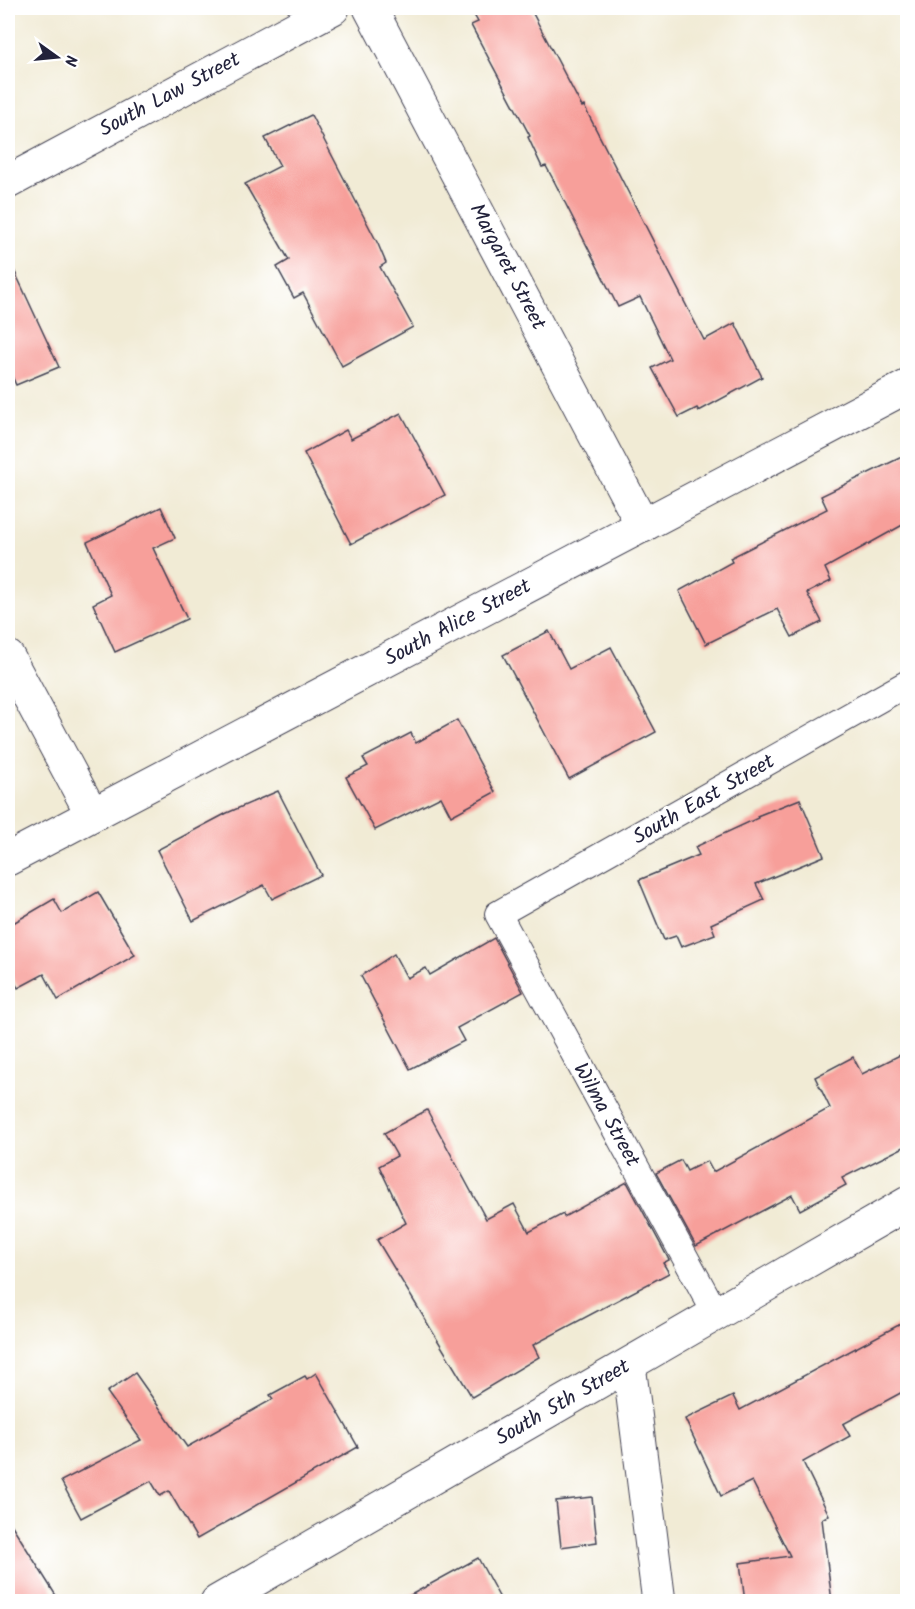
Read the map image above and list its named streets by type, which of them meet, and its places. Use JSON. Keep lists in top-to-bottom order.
{
  "streets": {
    "street": [
      "South Law Street",
      "Margaret Street",
      "South Alice Street",
      "South 5th Street"
    ],
    "lane": ["South East Street", "Wilma Street"]
  },
  "crossings": [
    ["Margaret Street", "South Alice Street"],
    ["South East Street", "Wilma Street"],
    ["Wilma Street", "South 5th Street"]
  ],
  "north": "right"
}
